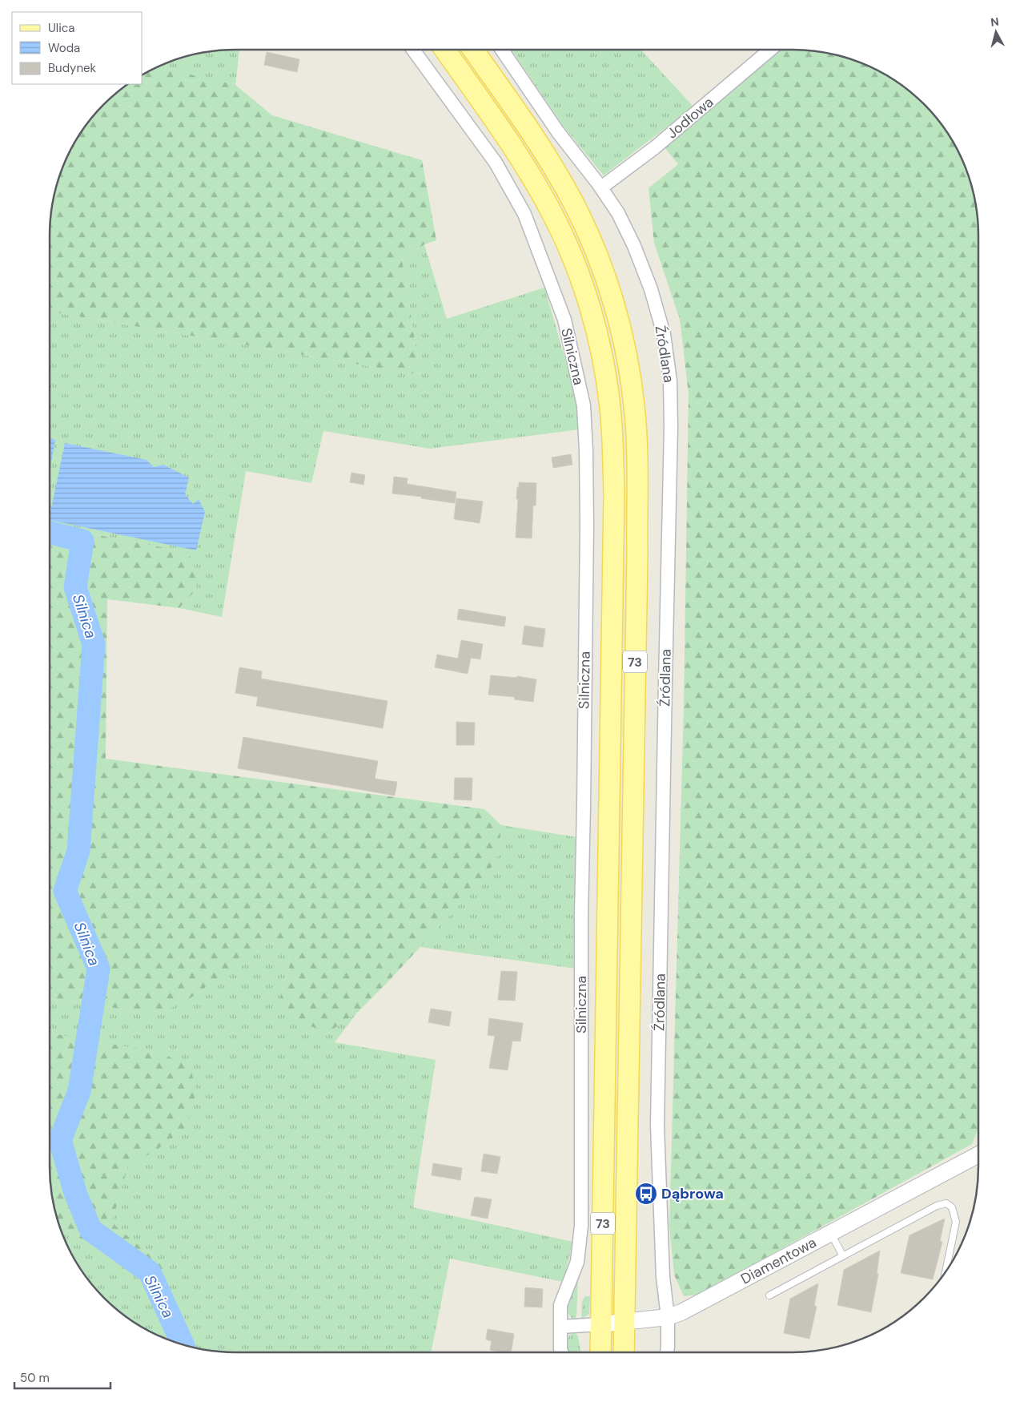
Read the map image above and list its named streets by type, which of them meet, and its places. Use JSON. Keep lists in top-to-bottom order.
{
  "streets": {
    "main road": ["73"],
    "street": [
      "Jodłowa",
      "Źródlana",
      "Silniczna",
      "Diamentowa"
    ]
  },
  "crossings": [
    ["Jodłowa", "Źródlana"],
    ["Źródlana", "Diamentowa"],
    ["Silniczna", "Diamentowa"],
    ["73", "Diamentowa"]
  ],
  "water": ["Silnica"],
  "places": {
    "bus stop": ["Dąbrowa"]
  },
  "legend": ["Ulica", "Woda", "Budynek"],
  "scale_bar": "50 m",
  "north": "top"
}
